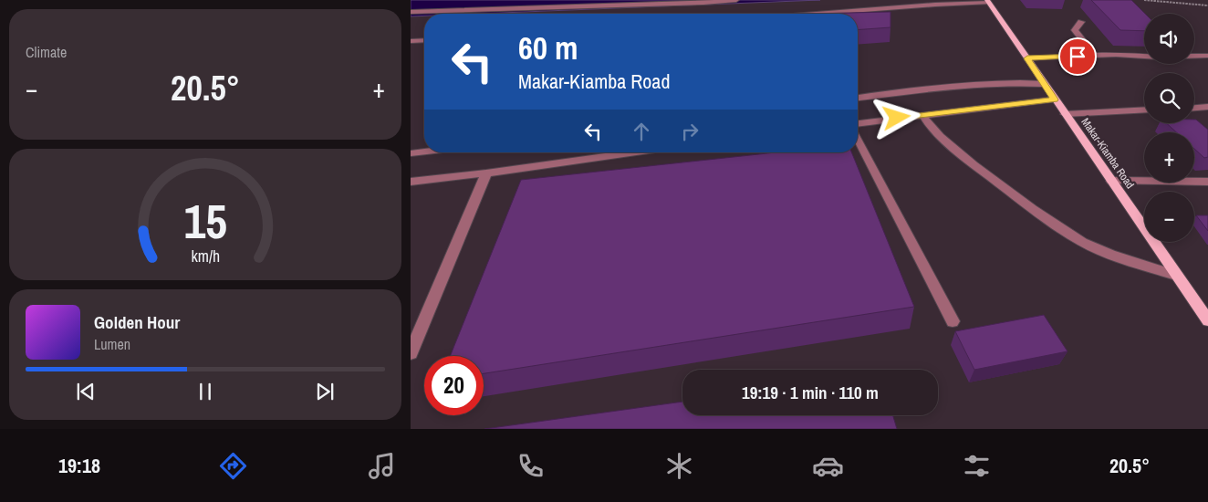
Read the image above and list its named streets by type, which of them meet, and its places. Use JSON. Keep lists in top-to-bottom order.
{
  "streets": {
    "main road": ["Makar-Kiamba Road"]
  },
  "page": {
    "tile": "Climate",
    "map_buttons": ["+", "−"],
    "turn": ["60 m", "Makar-Kiamba Road"],
    "heat": ["−", "20.5°", "+"],
    "song": ["Golden Hour", "Lumen"],
    "limit": "20",
    "trip": "19:19 · 1 min · 110 m",
    "tabs": ["19:18", "20.5°"],
    "gauge": ["15", "km/h"]
  }
}
